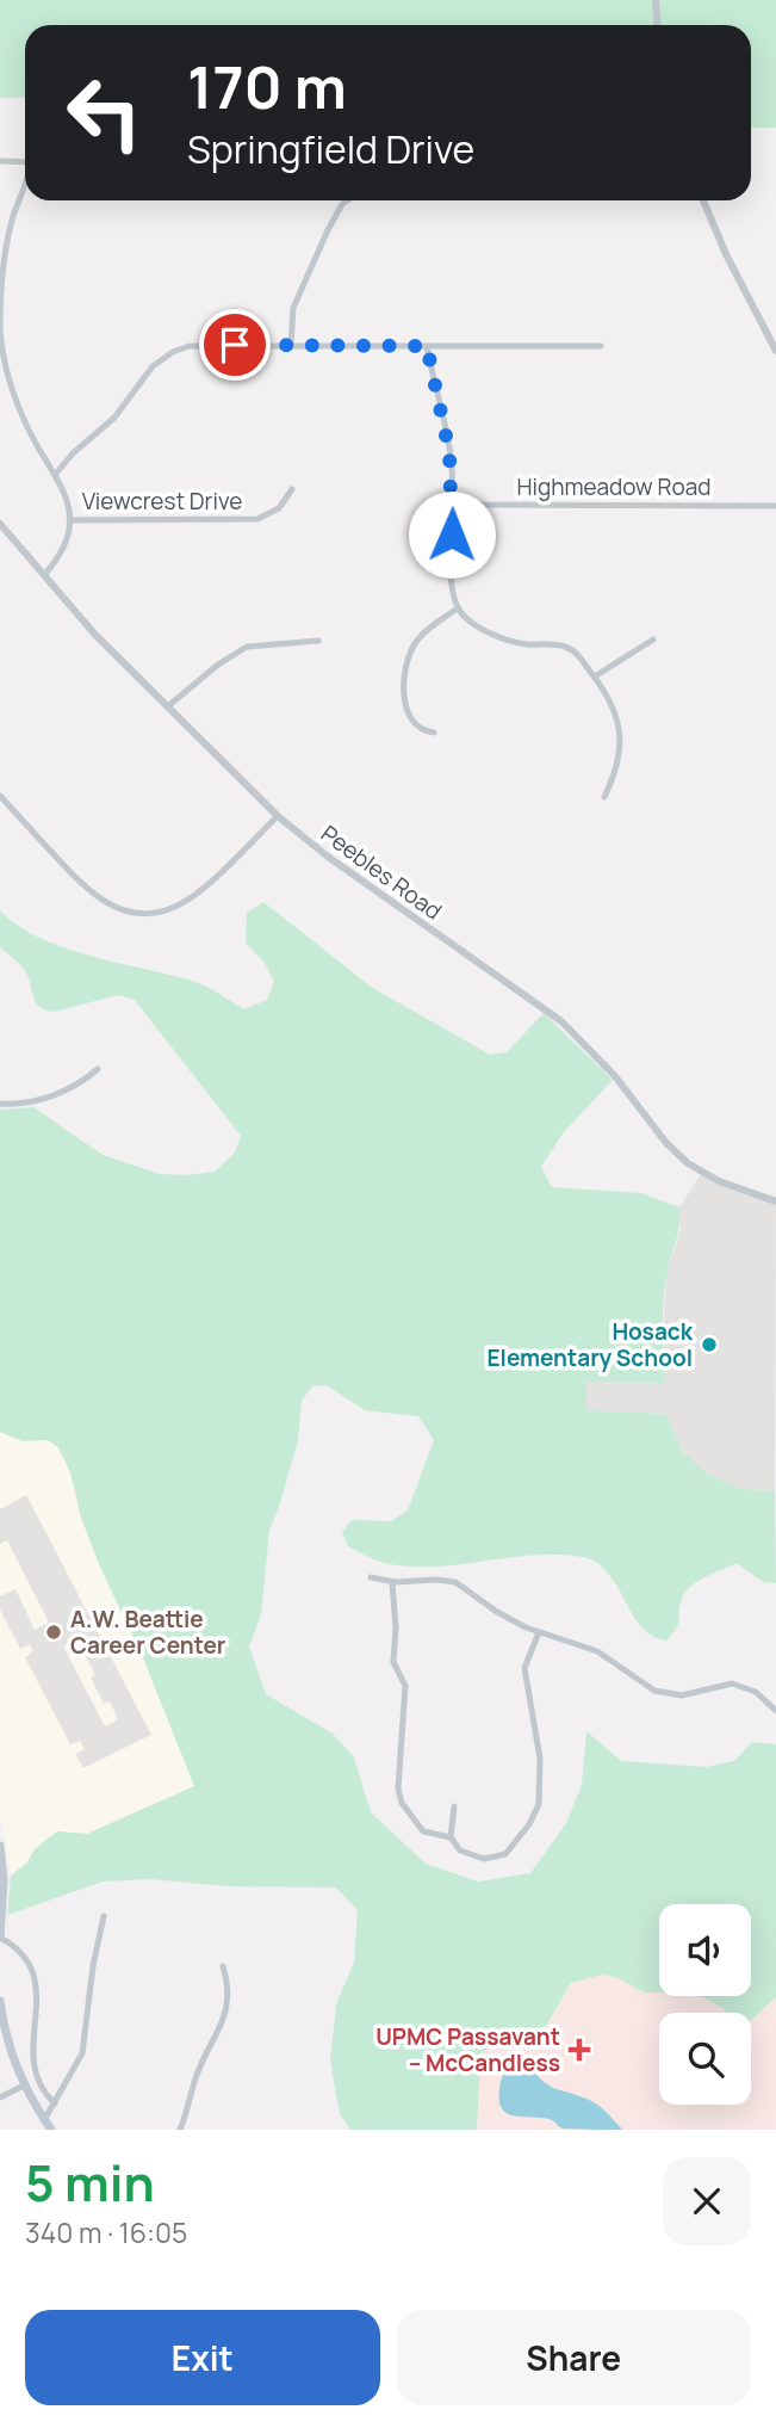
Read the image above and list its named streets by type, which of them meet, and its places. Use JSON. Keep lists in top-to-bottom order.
{
  "streets": {
    "street": ["Highmeadow Road", "Viewcrest Drive", "Peebles Road"]
  },
  "places": {
    "other": ["Hosack Elementary School", "A.W. Beattie Career Center"],
    "health": ["UPMC Passavant – McCandless"]
  },
  "page": {
    "turn": ["170 m", "Springfield Drive"],
    "heading": ["5 min", "340 m · 16:05"],
    "buttons": ["Exit", "Share"]
  }
}
